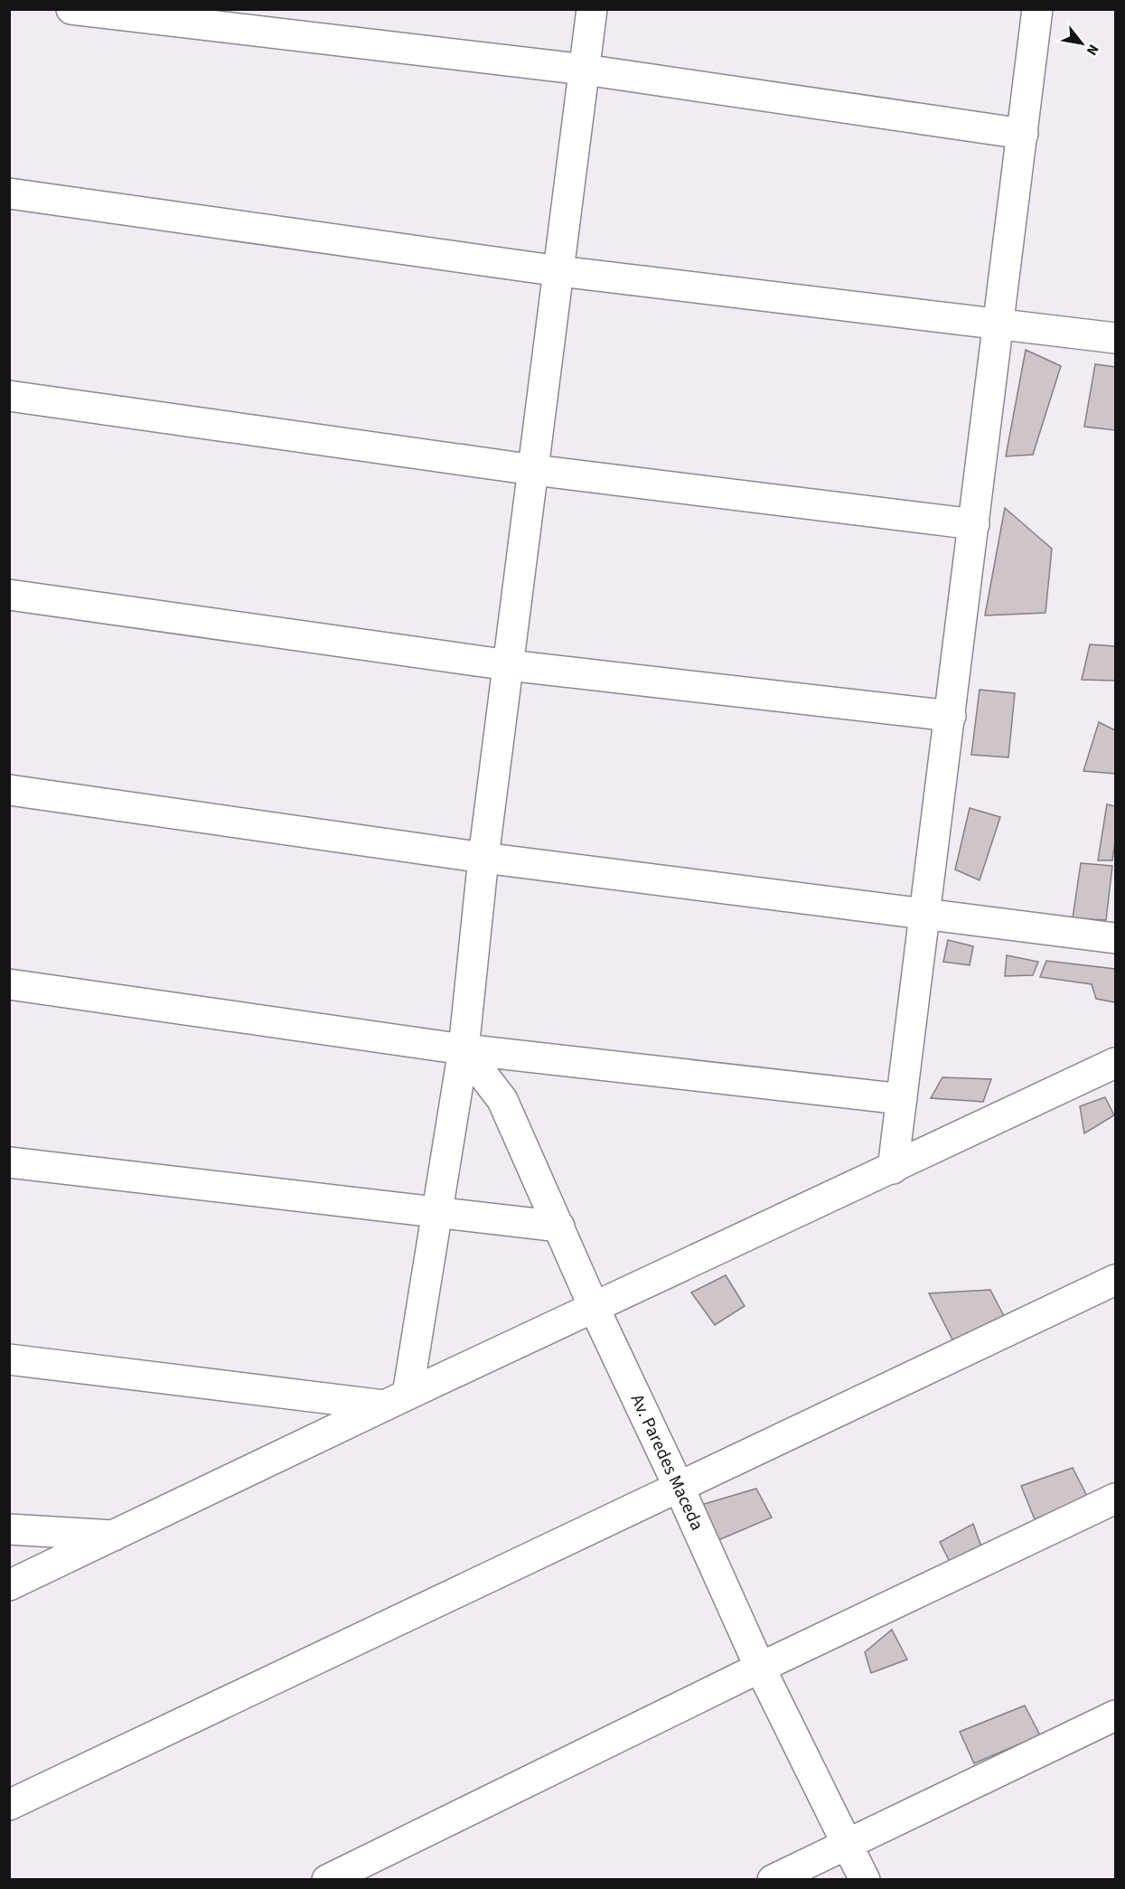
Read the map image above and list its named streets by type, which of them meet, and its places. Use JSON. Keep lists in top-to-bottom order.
{
  "streets": {
    "street": ["Av. Paredes Maceda"]
  },
  "north": "bottom right"
}
